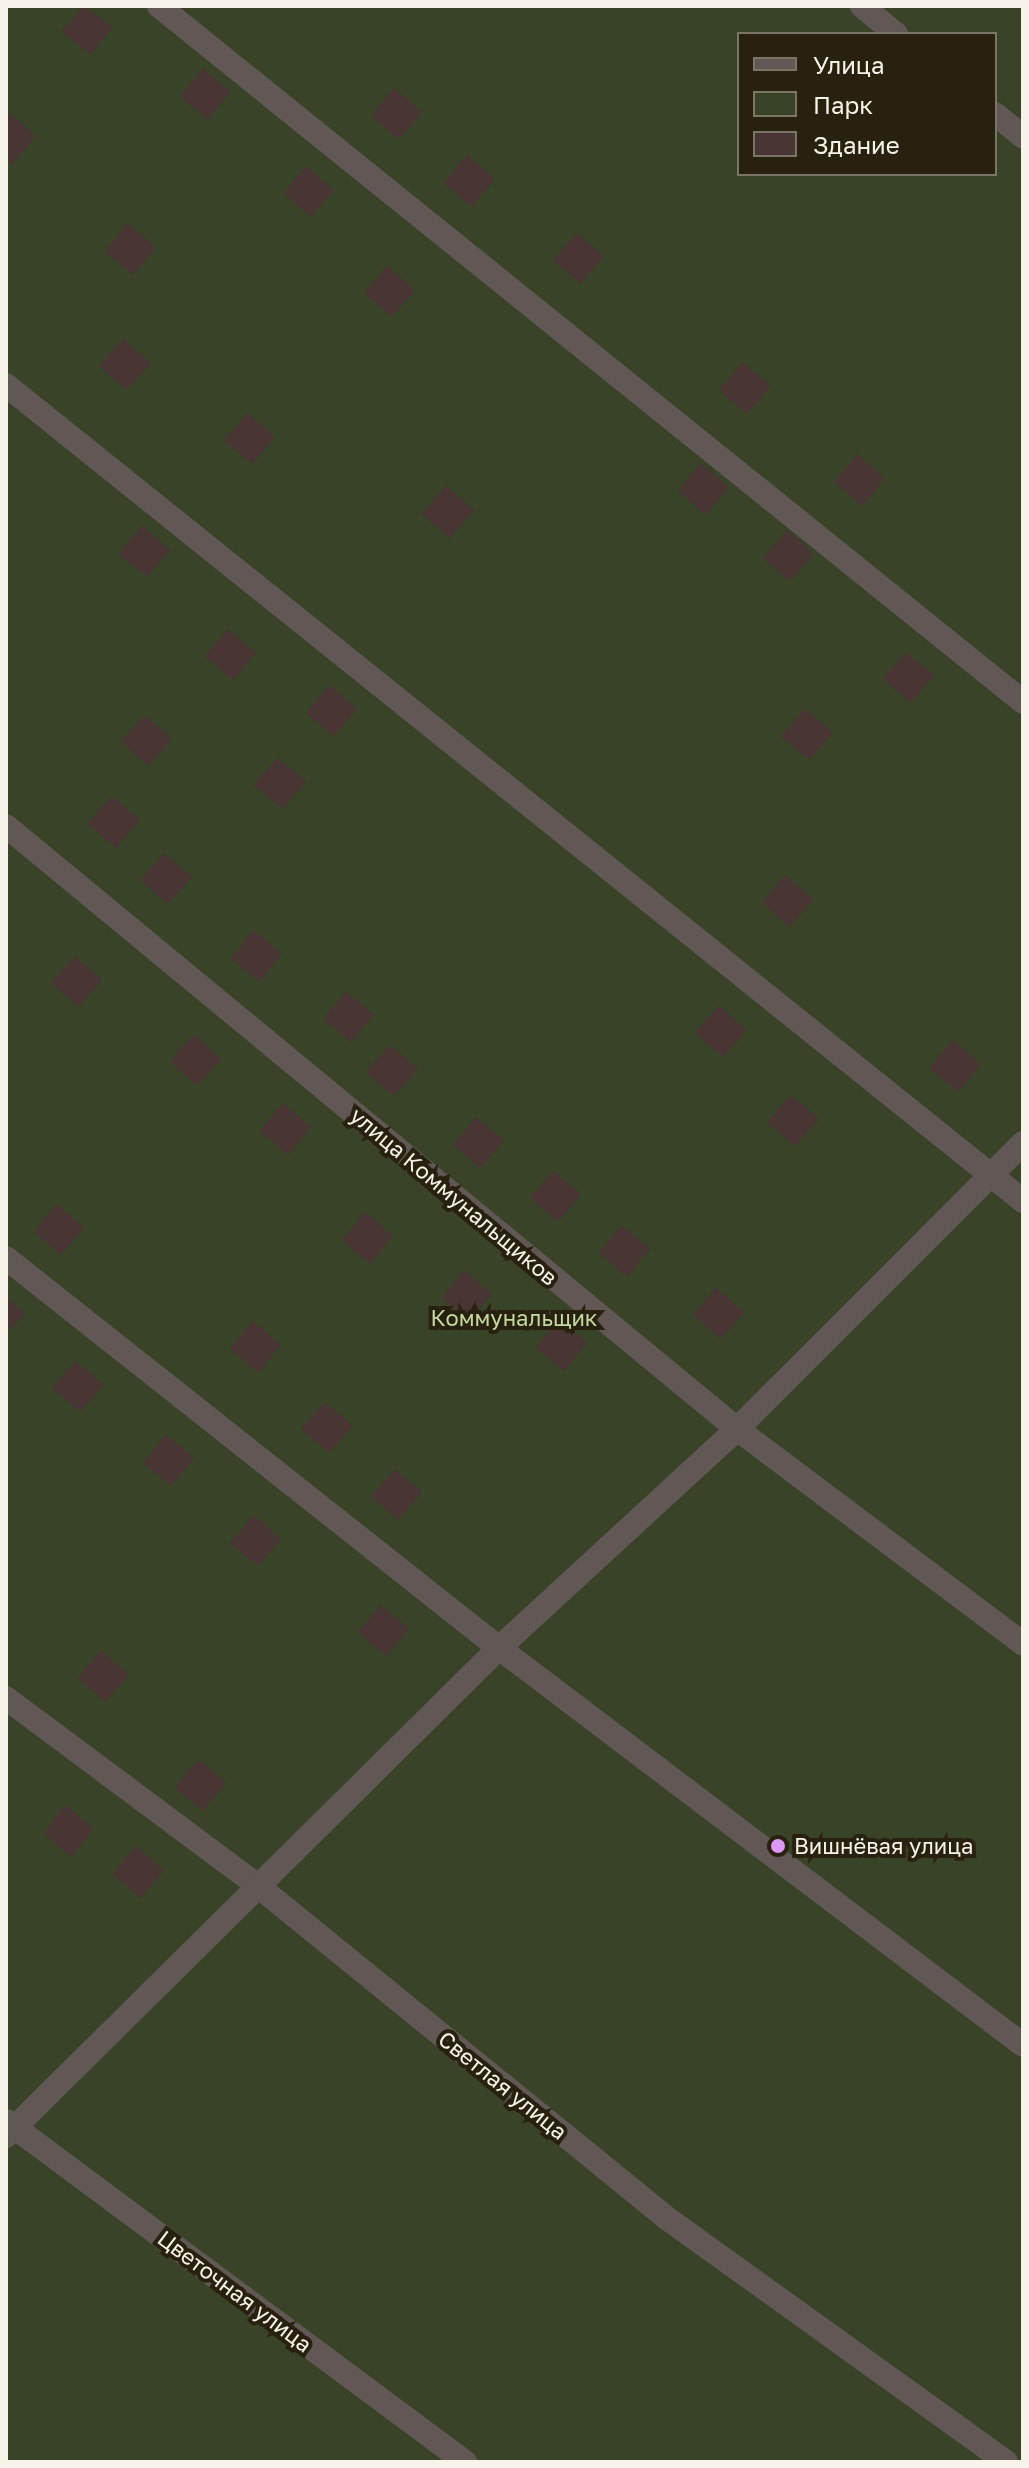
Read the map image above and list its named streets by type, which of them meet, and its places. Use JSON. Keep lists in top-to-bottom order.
{
  "streets": {
    "street": ["улица Коммунальщиков", "Светлая улица", "Цветочная улица"]
  },
  "parks": ["Коммунальщик"],
  "places": ["Вишнёвая улица"],
  "legend": ["Улица", "Парк", "Здание"]
}
